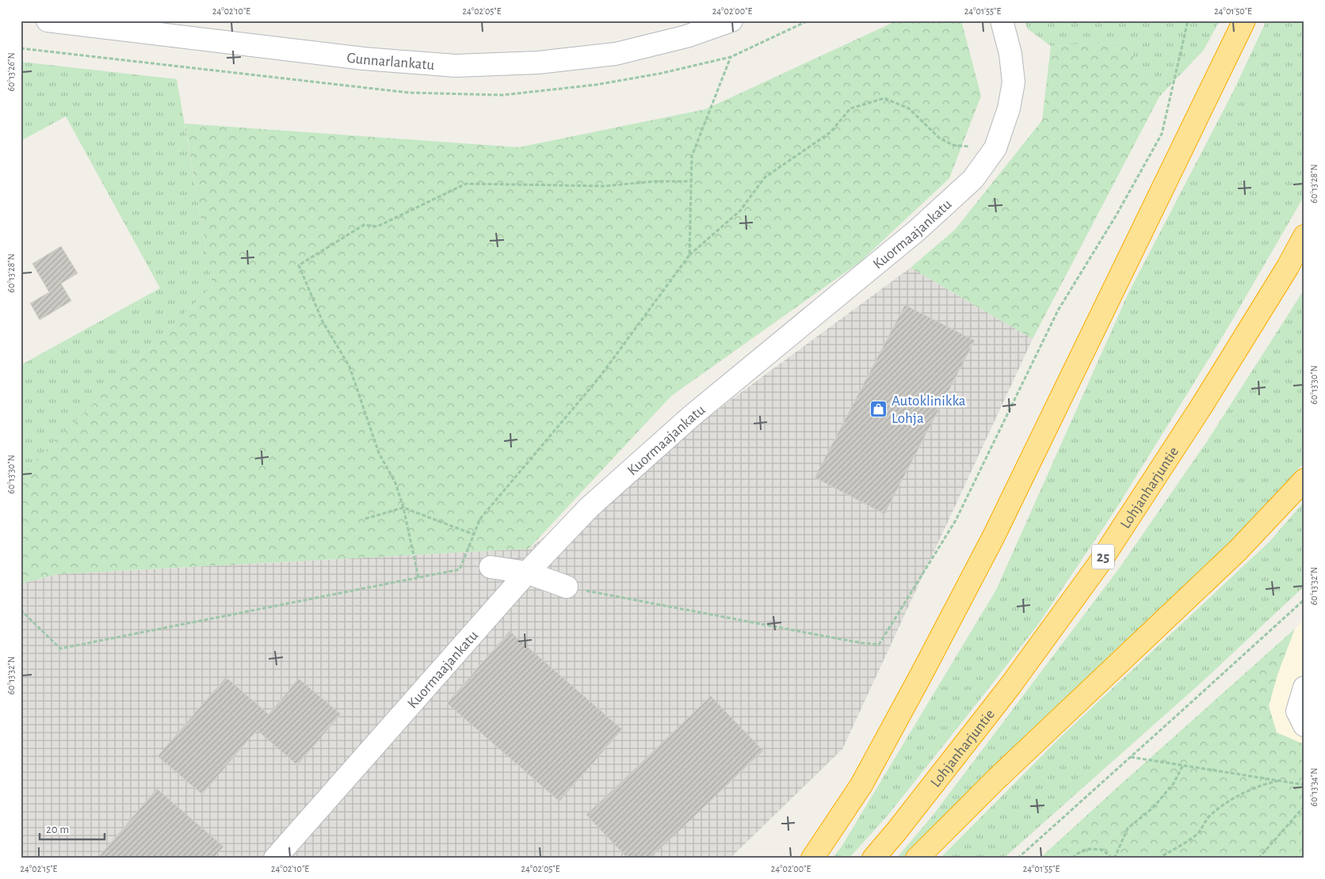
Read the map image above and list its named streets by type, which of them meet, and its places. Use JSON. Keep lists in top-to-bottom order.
{
  "streets": {
    "highway": ["Lohjanharjuntie", "25"],
    "street": ["Gunnarlankatu", "Kuormaajankatu"]
  },
  "places": {
    "shop": ["Autoklinikka Lohja"]
  },
  "scale_bar": "20 m",
  "coordinates": [
    "24°02'10\"E",
    "24°02'05\"E",
    "24°02'00\"E",
    "24°01'55\"E",
    "24°01'50\"E",
    "60°13'26\"N",
    "60°13'28\"N",
    "60°13'30\"N",
    "60°13'32\"N",
    "60°13'34\"N",
    "24°02'15\"E"
  ]
}
